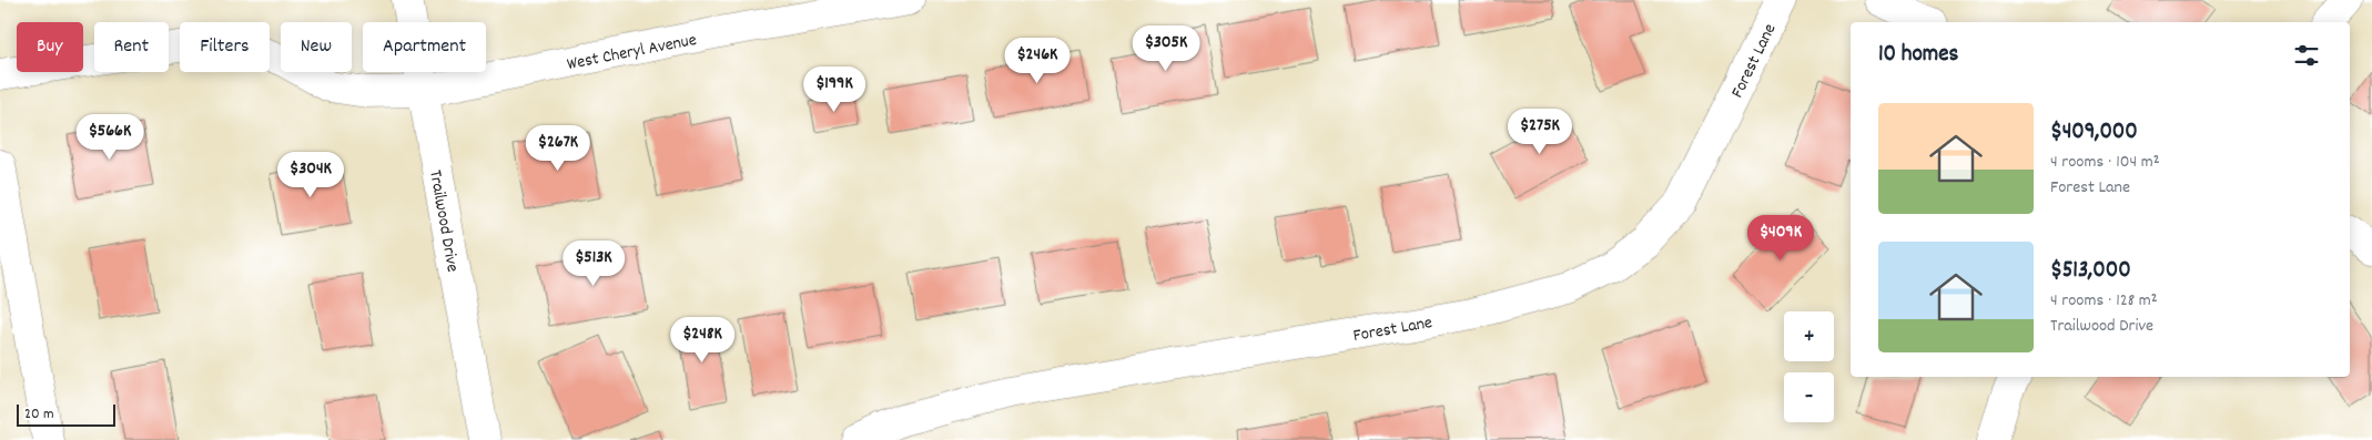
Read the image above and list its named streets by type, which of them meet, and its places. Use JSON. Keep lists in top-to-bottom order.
{
  "streets": {
    "street": ["West Cheryl Avenue", "Forest Lane", "Trailwood Drive"]
  },
  "crossings": [
    ["West Cheryl Avenue", "Trailwood Drive"]
  ],
  "scale_bar": "20 m",
  "page": {
    "chip": [
      "Buy",
      "Rent",
      "Filters",
      "New",
      "Apartment"
    ],
    "heading": "10 homes",
    "price": [
      "$305K",
      "$246K",
      "$199K",
      "$275K",
      "$566K",
      "$267K",
      "$304K",
      "$409K",
      "$513K",
      "$248K"
    ],
    "list": [
      {
        "name": "$409,000",
        "note": "4 rooms · 104 m² · Forest Lane"
      },
      {
        "name": "$513,000",
        "note": "4 rooms · 128 m² · Trailwood Drive"
      }
    ],
    "map_buttons": ["+", "−"],
    "scale": "20 m"
  }
}
